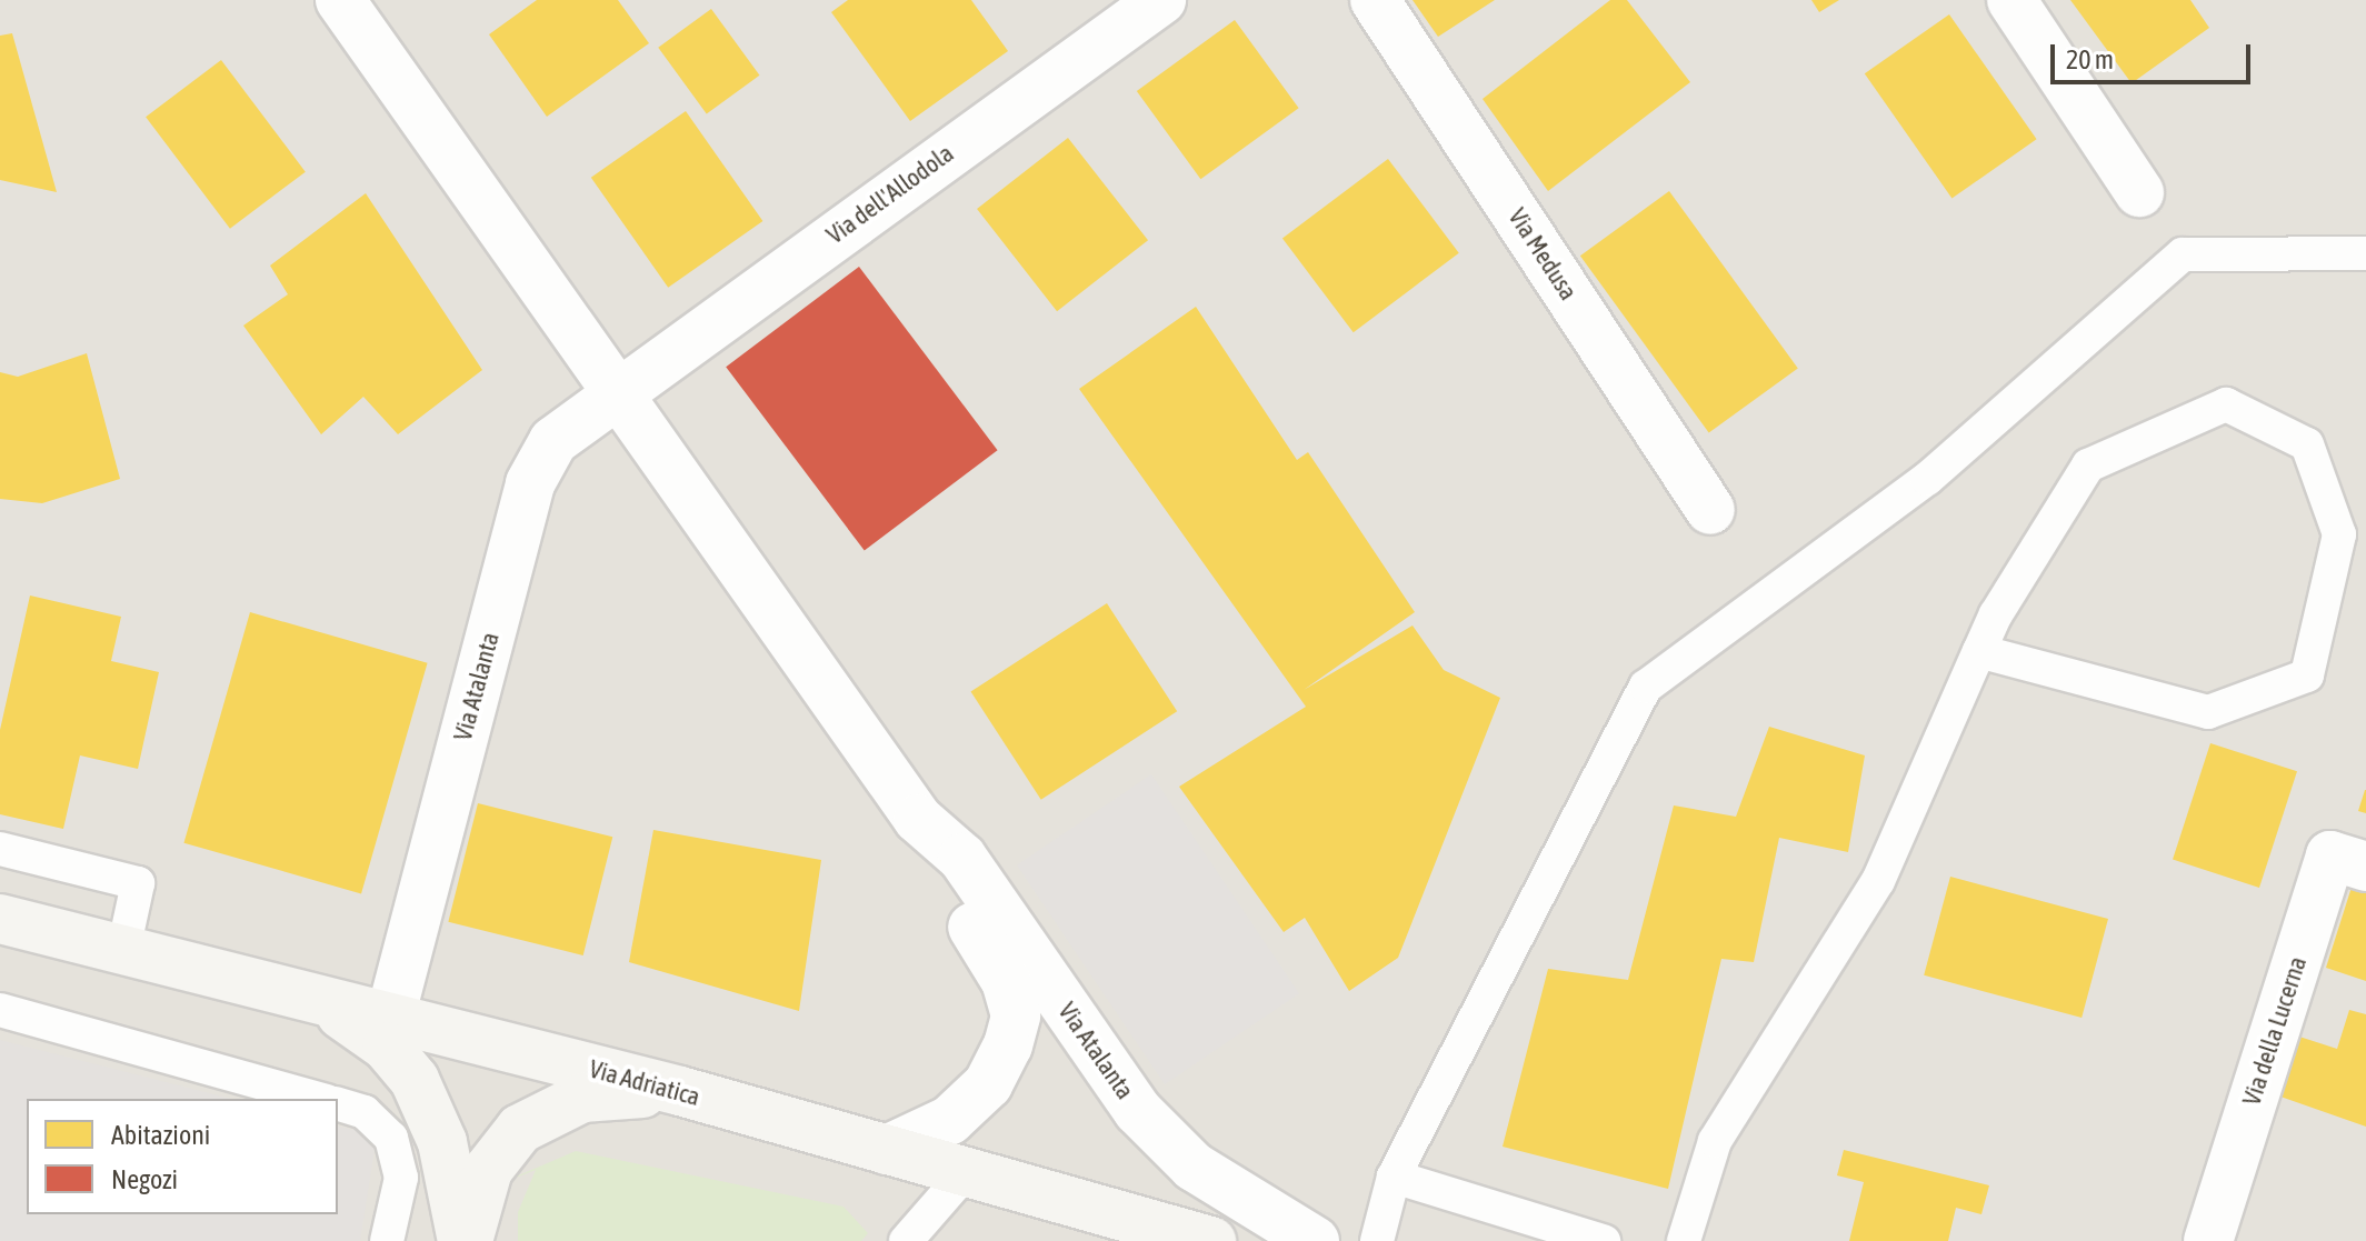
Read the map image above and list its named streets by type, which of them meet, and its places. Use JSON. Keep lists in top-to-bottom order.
{
  "streets": {
    "main road": ["Via Adriatica"],
    "street": [
      "Via dell'Allodola",
      "Via Medusa",
      "Via Atalanta",
      "Via della Lucerna"
    ]
  },
  "crossings": [
    ["Via dell'Allodola", "Via Atalanta"],
    ["Via Atalanta", "Via Adriatica"]
  ],
  "legend": ["Abitazioni", "Negozi"],
  "scale_bar": "20 m"
}
